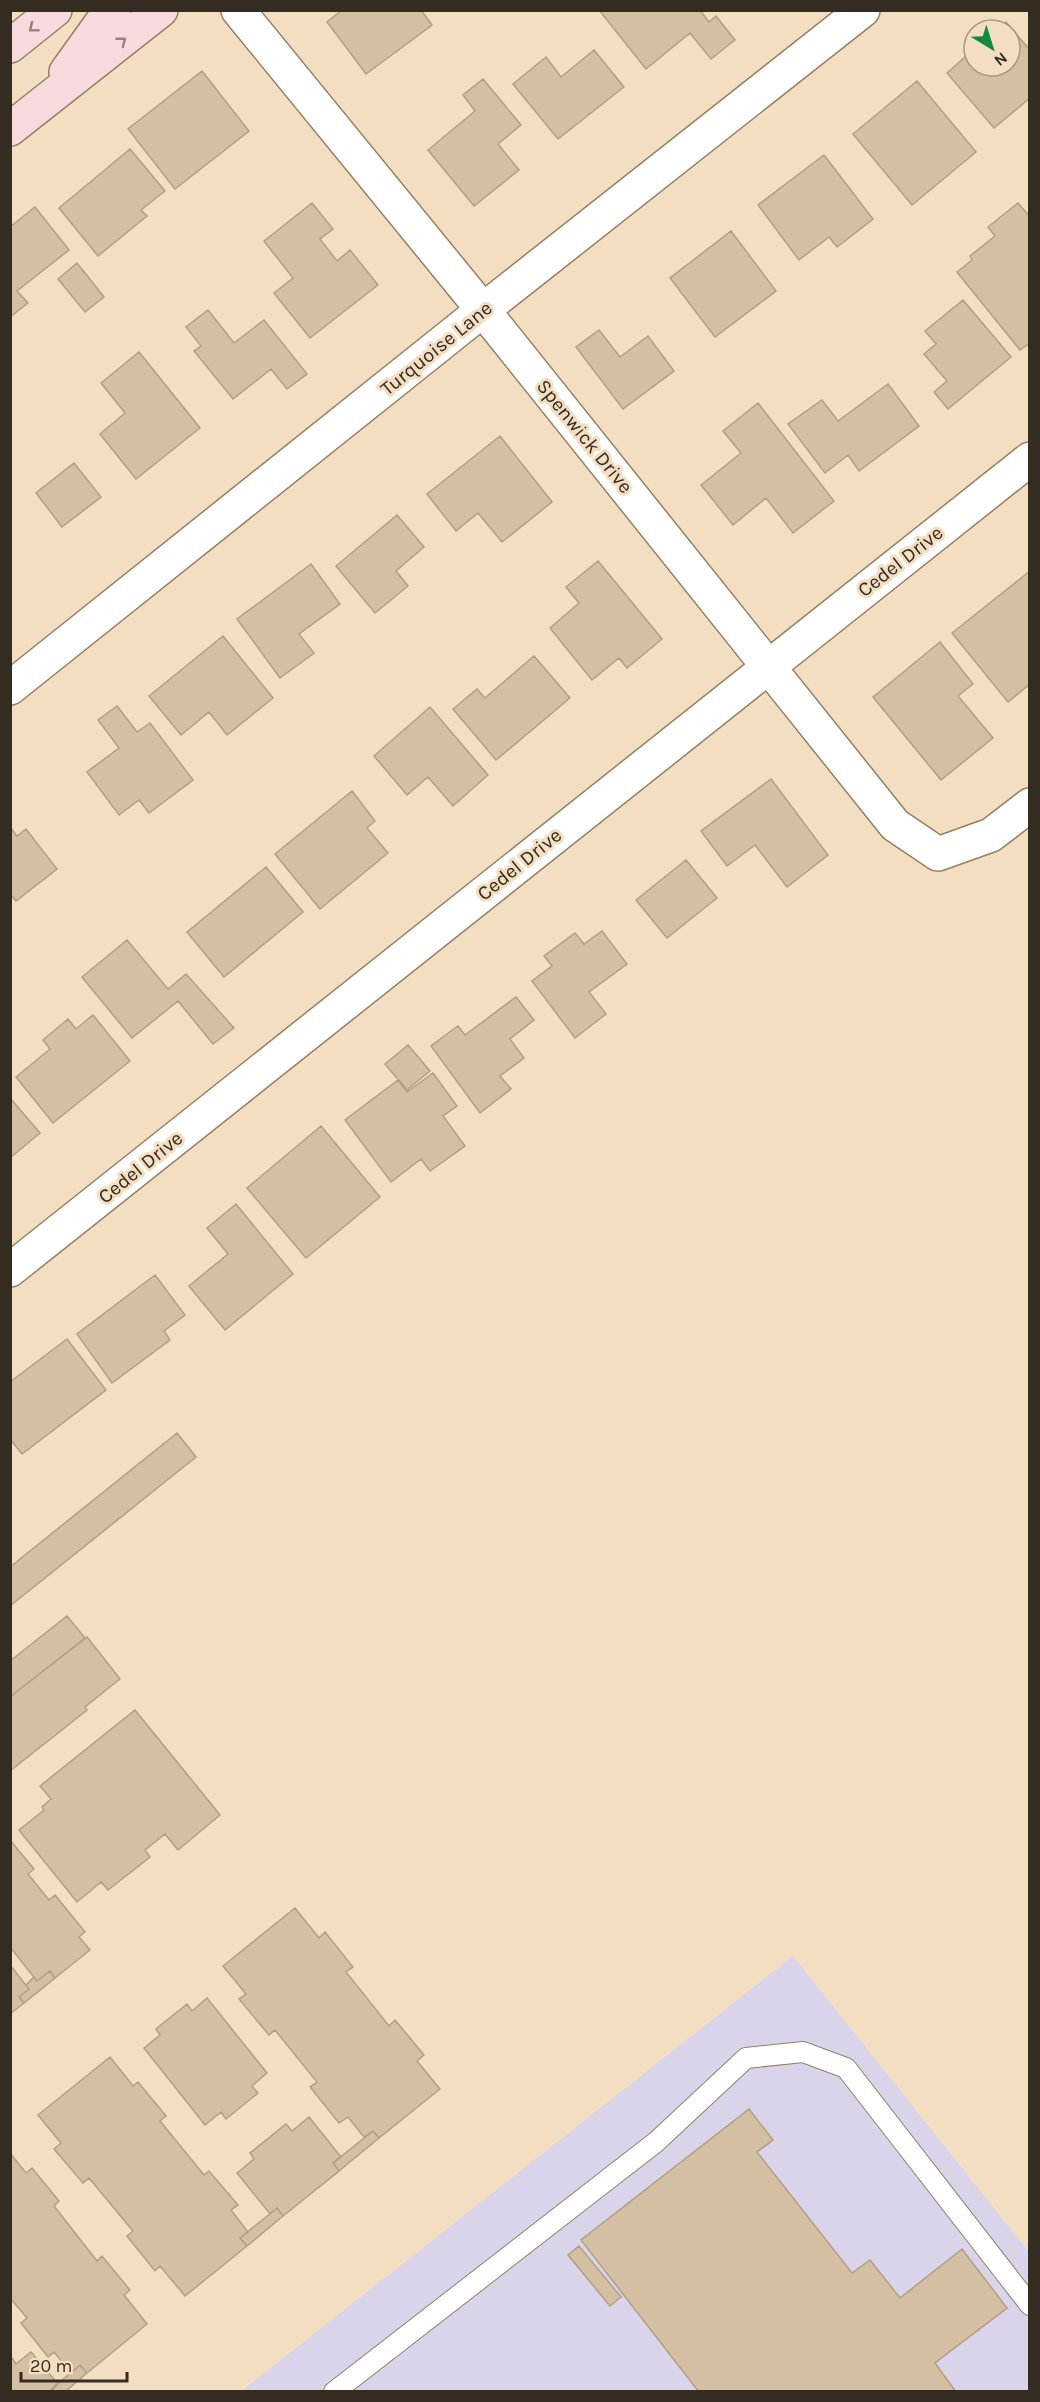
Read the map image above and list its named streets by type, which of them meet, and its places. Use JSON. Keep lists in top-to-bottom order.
{
  "streets": {
    "street": ["Turquoise Lane", "Spenwick Drive", "Cedel Drive"]
  },
  "crossings": [
    ["Turquoise Lane", "Spenwick Drive"],
    ["Spenwick Drive", "Cedel Drive"]
  ],
  "scale_bar": "20 m",
  "north": "bottom right"
}
